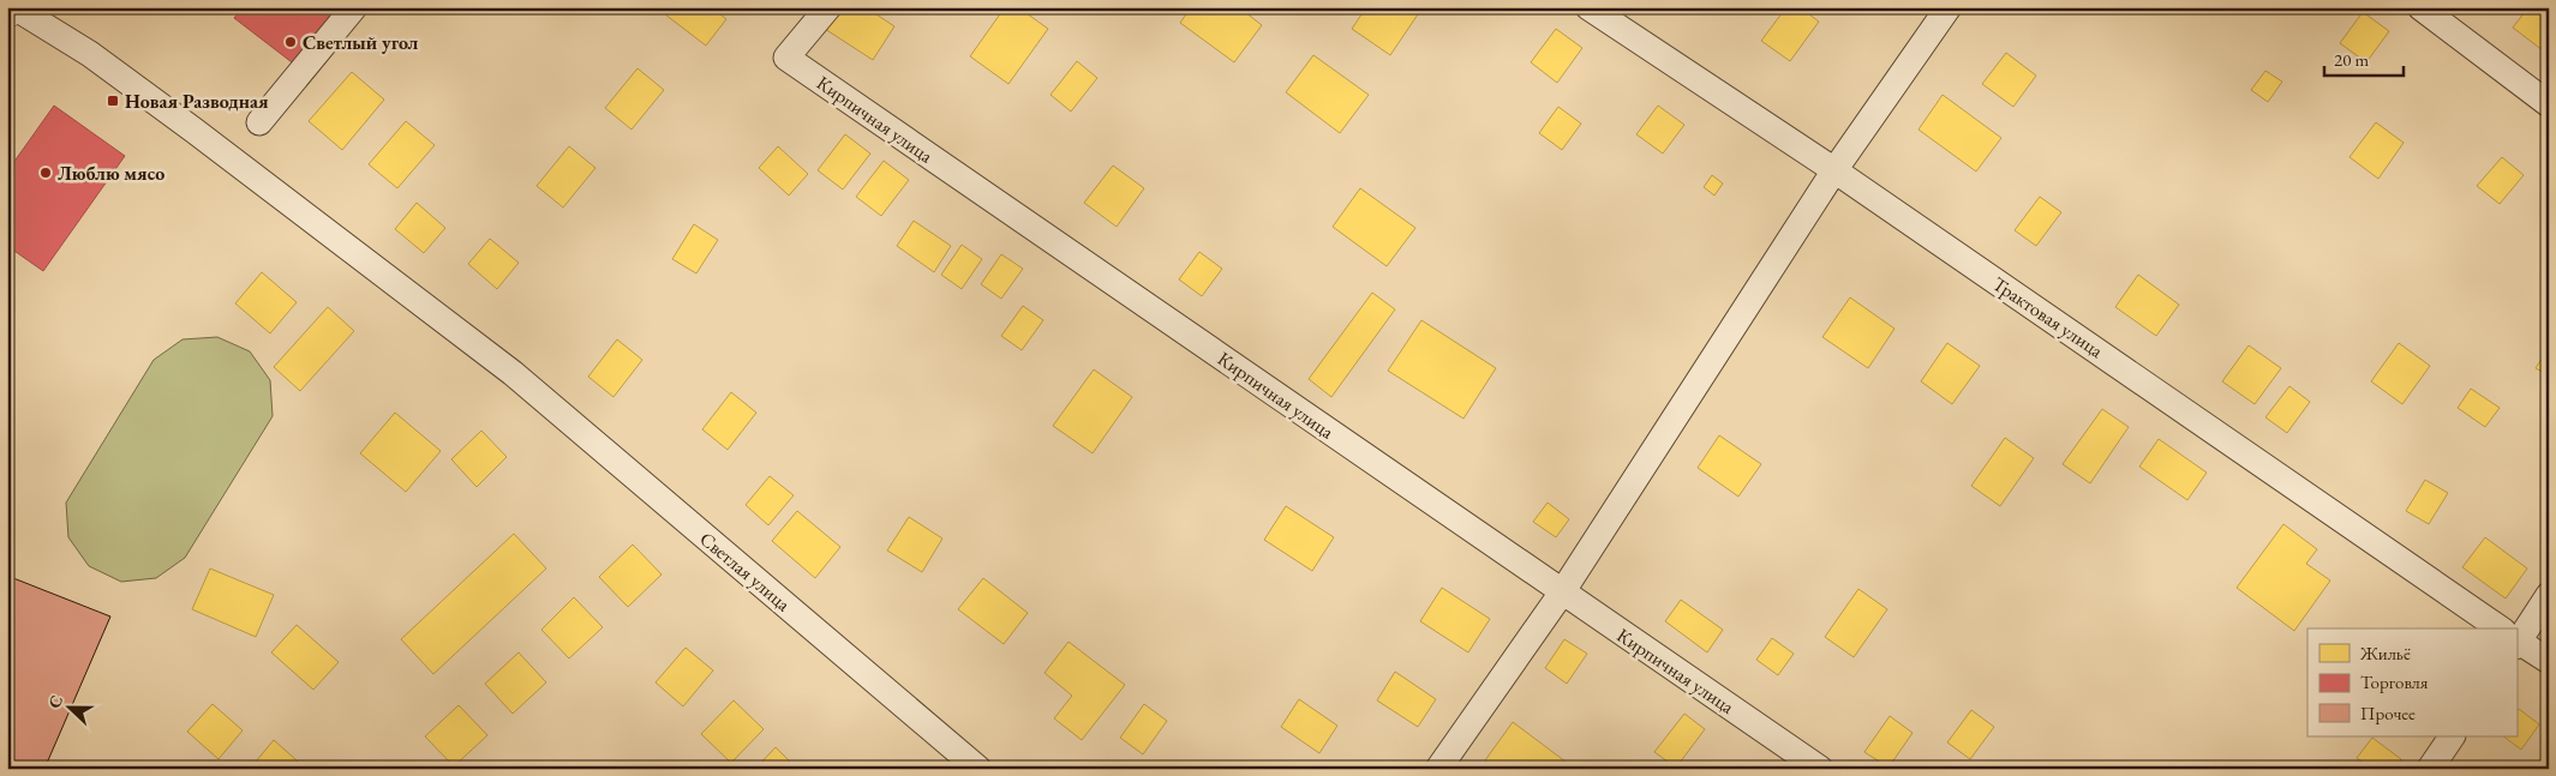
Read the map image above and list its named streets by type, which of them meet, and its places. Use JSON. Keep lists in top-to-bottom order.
{
  "streets": {
    "street": ["Кирпичная улица", "Трактовая улица", "Светлая улица"]
  },
  "places": {
    "other": ["Светлый угол", "Люблю мясо"],
    "transit": ["Новая Разводная"]
  },
  "legend": ["Жильё", "Торговля", "Прочее"],
  "scale_bar": "20 m",
  "north": "left"
}
